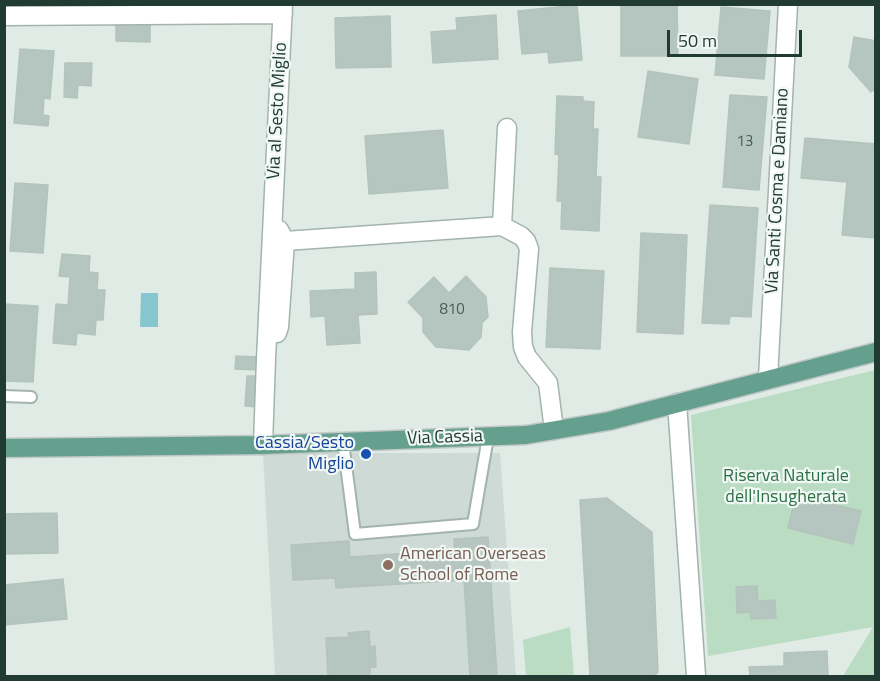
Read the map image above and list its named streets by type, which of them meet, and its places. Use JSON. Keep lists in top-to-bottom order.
{
  "streets": {
    "main road": ["Via Cassia"],
    "street": ["Via al Sesto Miglio", "Via Santi Cosma e Damiano"]
  },
  "crossings": [
    ["Via al Sesto Miglio", "Via Cassia"],
    ["Via Santi Cosma e Damiano", "Via Cassia"]
  ],
  "parks": ["Riserva Naturale dell'Insugherata"],
  "places": ["Cassia/Sesto Miglio", "American Overseas School of Rome"],
  "house_numbers": ["13", "810"],
  "scale_bar": "50 m"
}
